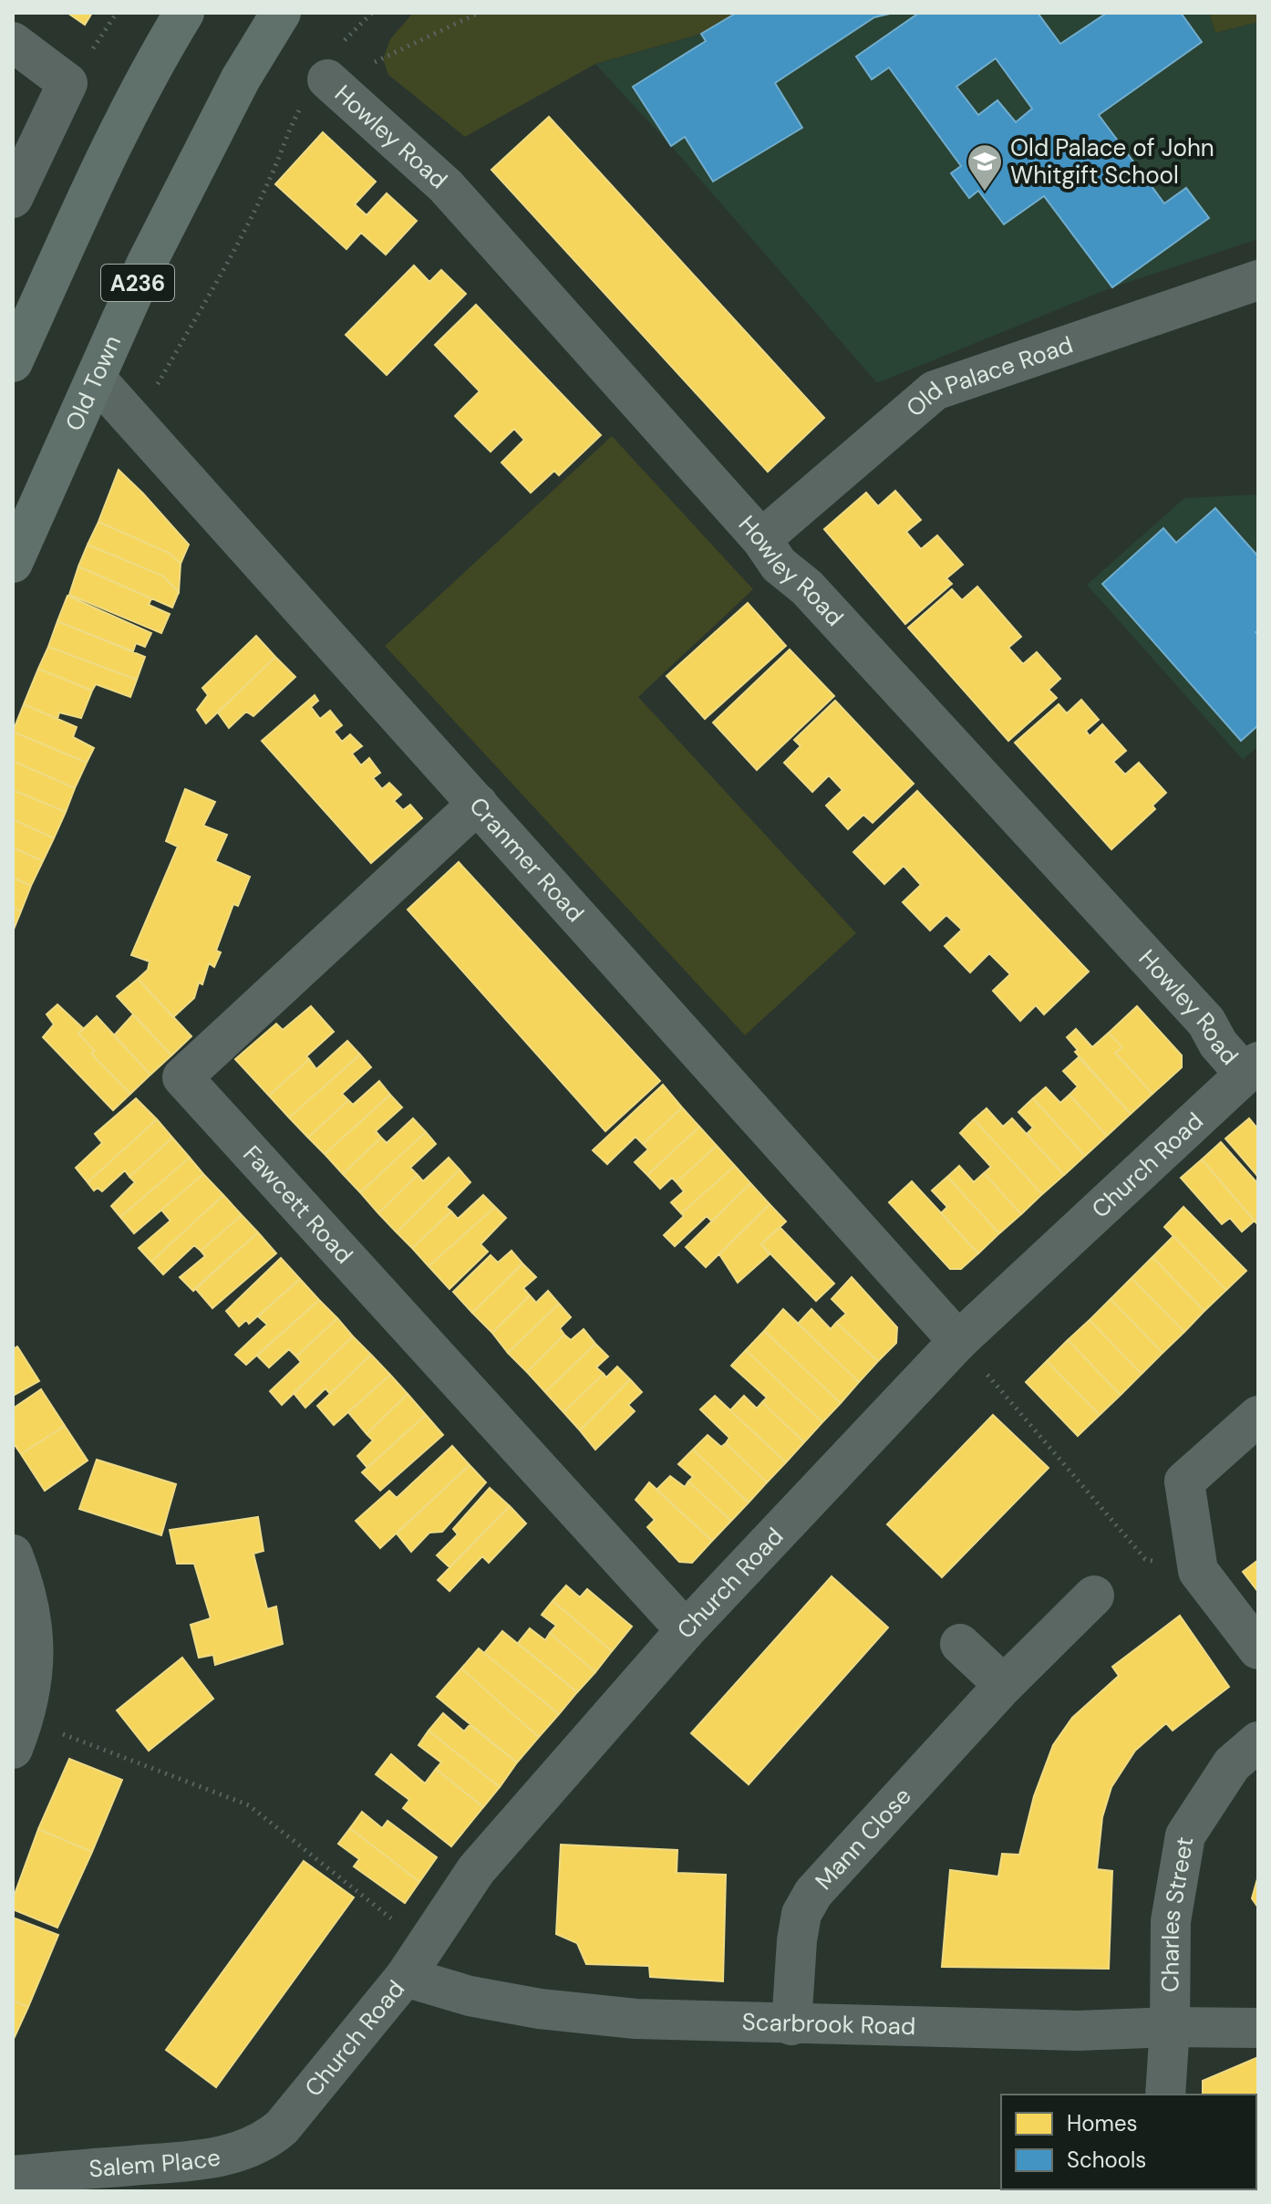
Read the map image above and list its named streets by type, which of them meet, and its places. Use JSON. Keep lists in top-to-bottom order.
{
  "streets": {
    "main road": ["A236", "Old Town"],
    "street": [
      "Howley Road",
      "Old Palace Road",
      "Cranmer Road",
      "Church Road",
      "Fawcett Road",
      "Mann Close",
      "Charles Street",
      "Scarbrook Road",
      "Salem Place"
    ]
  },
  "crossings": [
    ["Howley Road", "Old Palace Road"],
    ["Howley Road", "Church Road"],
    ["Old Town", "Cranmer Road"],
    ["Cranmer Road", "Church Road"],
    ["Cranmer Road", "Fawcett Road"],
    ["Church Road", "Fawcett Road"],
    ["Church Road", "Scarbrook Road"],
    ["Church Road", "Salem Place"],
    ["Mann Close", "Scarbrook Road"],
    ["Charles Street", "Scarbrook Road"]
  ],
  "places": {
    "school or university": ["Old Palace of John Whitgift School"]
  },
  "legend": ["Homes", "Schools"]
}
